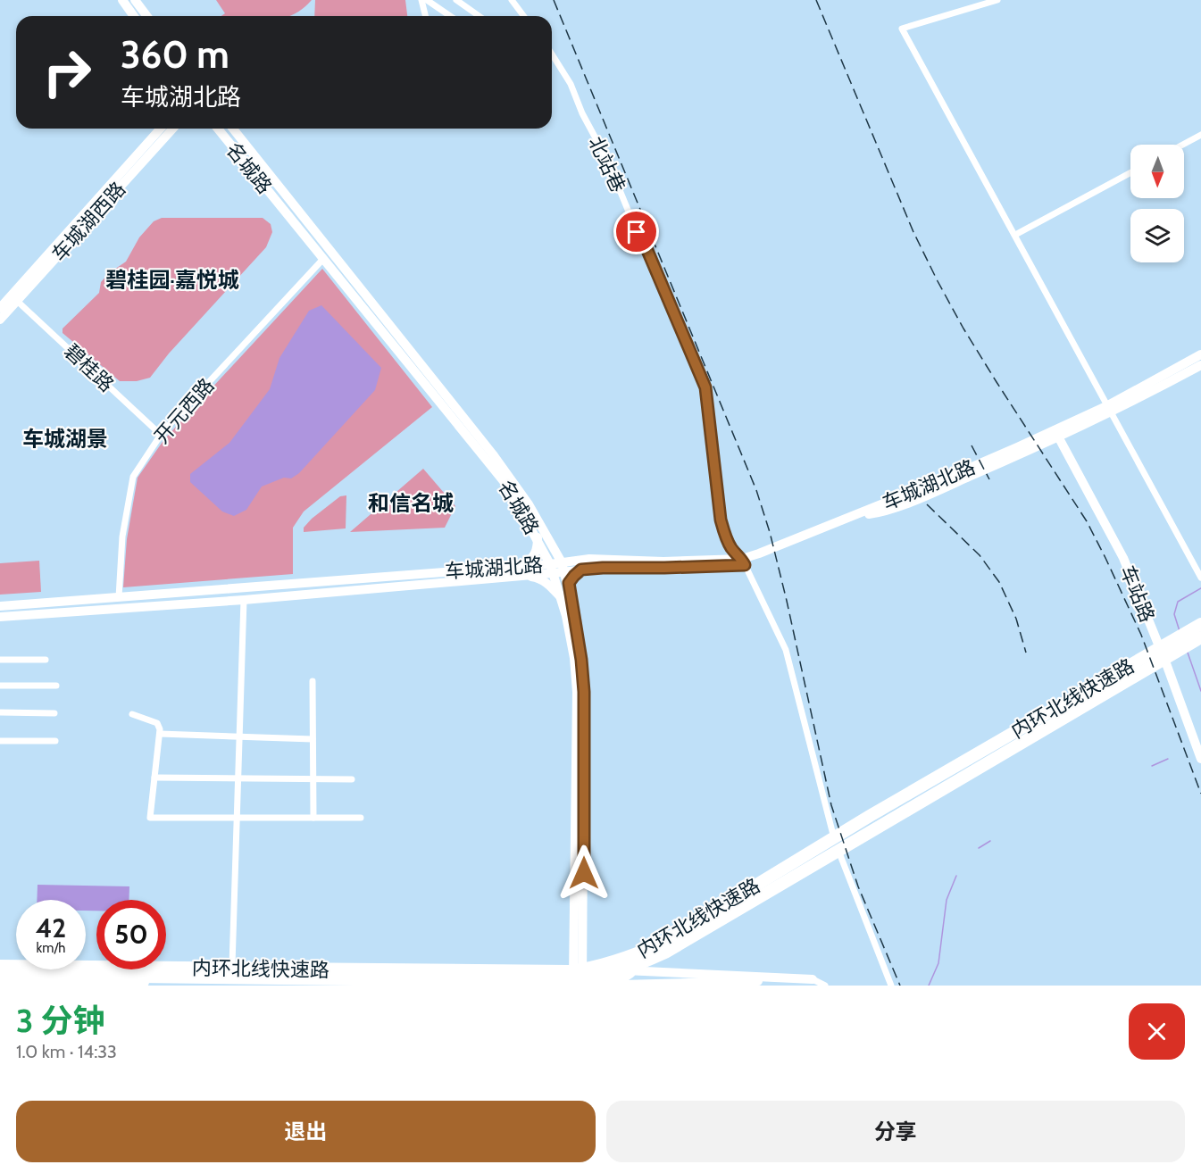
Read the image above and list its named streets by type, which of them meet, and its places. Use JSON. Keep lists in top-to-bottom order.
{
  "streets": {
    "highway": ["内环北线快速路"],
    "main road": [
      "名城路",
      "车城湖西路",
      "车城湖北路",
      "车站路"
    ],
    "street": ["北站巷", "碧桂路", "开元西路"]
  },
  "crossings": [
    ["北站巷", "车城湖北路"],
    ["名城路", "开元西路"],
    ["名城路", "车城湖北路"],
    ["车城湖西路", "碧桂路"],
    ["碧桂路", "开元西路"],
    ["开元西路", "车城湖北路"],
    ["车城湖北路", "车站路"]
  ],
  "districts": ["碧桂园·嘉悦城", "车城湖景", "和信名城"],
  "north": "bottom",
  "page": {
    "turn": ["360 m", "车城湖北路"],
    "speed": "42 km/h",
    "limit": "50",
    "heading": ["3 分钟", "1.0 km · 14:33"],
    "buttons": ["退出", "分享"]
  }
}
